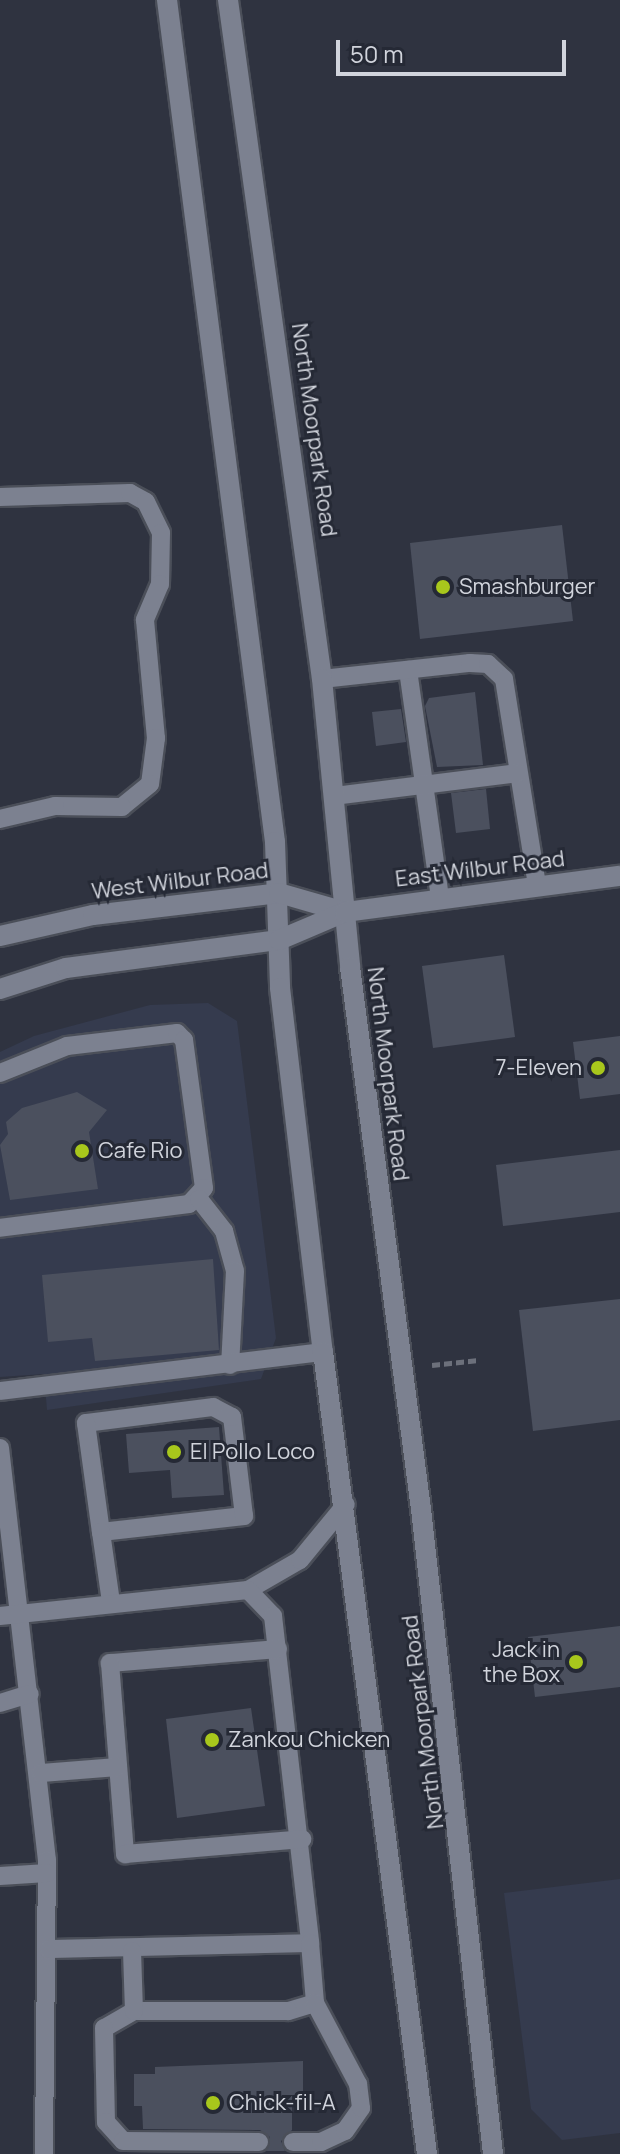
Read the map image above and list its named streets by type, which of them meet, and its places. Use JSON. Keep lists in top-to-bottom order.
{
  "streets": {
    "main road": ["North Moorpark Road", "East Wilbur Road", "West Wilbur Road"]
  },
  "crossings": [
    ["North Moorpark Road", "East Wilbur Road"],
    ["North Moorpark Road", "West Wilbur Road"],
    ["East Wilbur Road", "West Wilbur Road"]
  ],
  "places": [
    "Smashburger",
    "7-Eleven",
    "Cafe Rio",
    "El Pollo Loco",
    "Jack in the Box",
    "Zankou Chicken",
    "Chick-fil-A"
  ],
  "scale_bar": "50 m"
}
